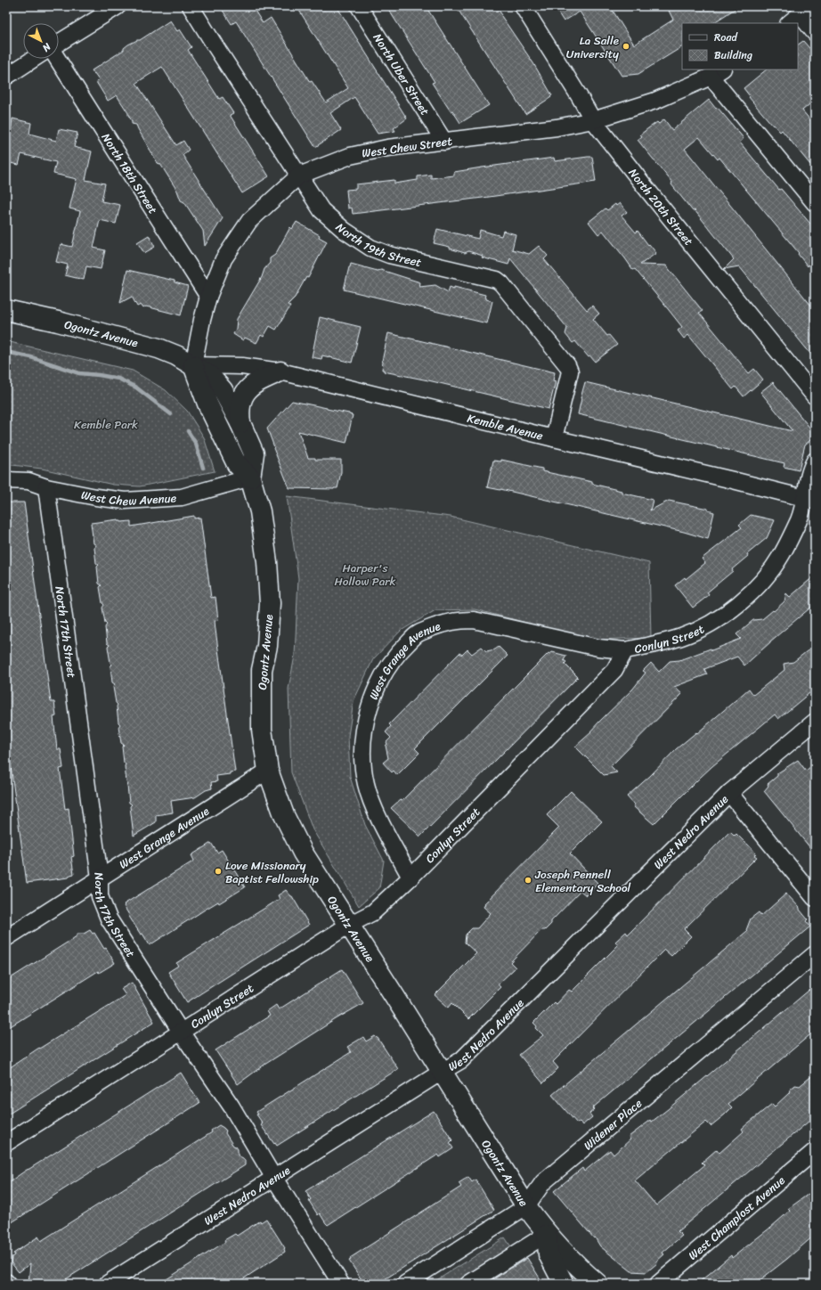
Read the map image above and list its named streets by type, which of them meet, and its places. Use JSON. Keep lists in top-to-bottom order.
{
  "streets": {
    "main road": ["Ogontz Avenue"],
    "street": [
      "North Uber Street",
      "West Chew Street",
      "North 18th Street",
      "North 20th Street",
      "North 19th Street",
      "Kemble Avenue",
      "West Chew Avenue",
      "North 17th Street",
      "Conlyn Street",
      "West Grange Avenue",
      "West Nedro Avenue",
      "Widener Place",
      "West Champlost Avenue"
    ]
  },
  "crossings": [
    ["North Uber Street", "West Chew Street"],
    ["West Chew Street", "North 18th Street"],
    ["West Chew Street", "North 20th Street"],
    ["West Chew Street", "North 19th Street"],
    ["West Chew Street", "Ogontz Avenue"],
    ["West Chew Street", "Kemble Avenue"],
    ["North 19th Street", "Kemble Avenue"],
    ["Ogontz Avenue", "Kemble Avenue"],
    ["Ogontz Avenue", "West Chew Avenue"],
    ["Ogontz Avenue", "Conlyn Street"],
    ["Ogontz Avenue", "West Grange Avenue"],
    ["Ogontz Avenue", "West Nedro Avenue"],
    ["Ogontz Avenue", "Widener Place"],
    ["Kemble Avenue", "Conlyn Street"],
    ["West Chew Avenue", "North 17th Street"],
    ["North 17th Street", "Conlyn Street"],
    ["North 17th Street", "West Grange Avenue"],
    ["North 17th Street", "West Nedro Avenue"],
    ["Conlyn Street", "West Grange Avenue"]
  ],
  "parks": ["Kemble Park", "Harper's Hollow Park"],
  "places": ["La Salle University", "Love Missionary Baptist Fellowship", "Joseph Pennell Elementary School"],
  "legend": ["Road", "Building"],
  "north": "bottom right"
}
